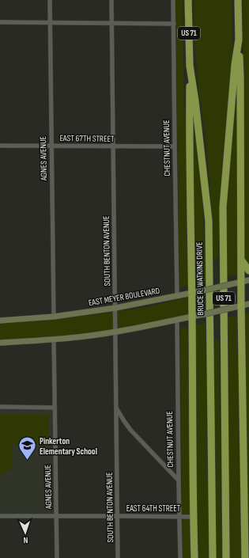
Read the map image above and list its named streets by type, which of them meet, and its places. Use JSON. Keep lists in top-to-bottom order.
{
  "streets": {
    "highway": ["US 71", "BRUCE R. WATKINS DRIVE"],
    "main road": ["EAST MEYER BOULEVARD"],
    "street": [
      "EAST 67TH STREET",
      "CHESTNUT AVENUE",
      "AGNES AVENUE",
      "SOUTH BENTON AVENUE",
      "EAST 64TH STREET"
    ]
  },
  "crossings": [
    ["EAST 67TH STREET", "CHESTNUT AVENUE"],
    ["EAST 67TH STREET", "AGNES AVENUE"],
    ["EAST 67TH STREET", "SOUTH BENTON AVENUE"],
    ["CHESTNUT AVENUE", "EAST MEYER BOULEVARD"],
    ["CHESTNUT AVENUE", "EAST 64TH STREET"],
    ["AGNES AVENUE", "EAST MEYER BOULEVARD"],
    ["AGNES AVENUE", "EAST 64TH STREET"],
    ["SOUTH BENTON AVENUE", "EAST MEYER BOULEVARD"],
    ["SOUTH BENTON AVENUE", "EAST 64TH STREET"]
  ],
  "places": {
    "school or university": ["Pinkerton Elementary School"]
  },
  "north": "bottom"
}
